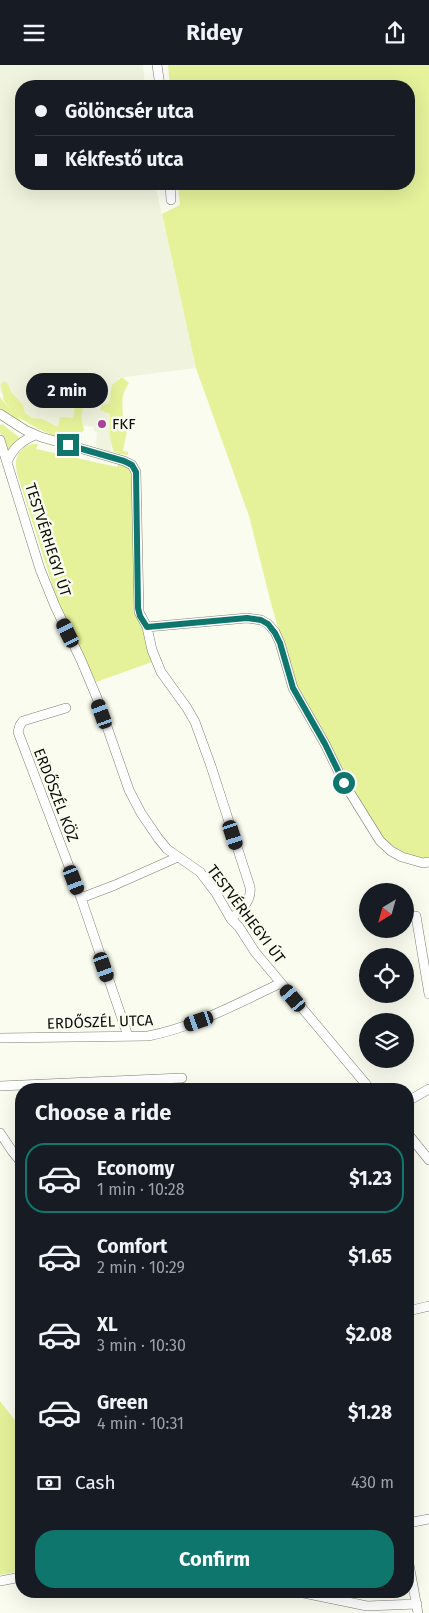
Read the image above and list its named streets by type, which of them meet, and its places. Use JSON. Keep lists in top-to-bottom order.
{
  "streets": {
    "street": ["TESTVÉRHEGYI ÚT", "ERDŐSZÉL KÖZ", "ERDŐSZÉL UTCA"]
  },
  "crossings": [
    ["TESTVÉRHEGYI ÚT", "ERDŐSZÉL UTCA"],
    ["ERDŐSZÉL KÖZ", "ERDŐSZÉL UTCA"]
  ],
  "places": ["FKF"],
  "north": "bottom left",
  "page": {
    "header": "Ridey",
    "banner": ["Gölöncsér utca", "Kékfestő utca"],
    "bubble": "2 min",
    "heading": "Choose a ride",
    "list": [
      {
        "name": "Economy",
        "note": "1 min · 10:28",
        "value": "$1.23"
      },
      {
        "name": "Comfort",
        "note": "2 min · 10:29",
        "value": "$1.65"
      },
      {
        "name": "XL",
        "note": "3 min · 10:30",
        "value": "$2.08"
      },
      {
        "name": "Green",
        "note": "4 min · 10:31",
        "value": "$1.28"
      }
    ],
    "pay": ["Cash", "430 m"],
    "buttons": "Confirm"
  }
}
